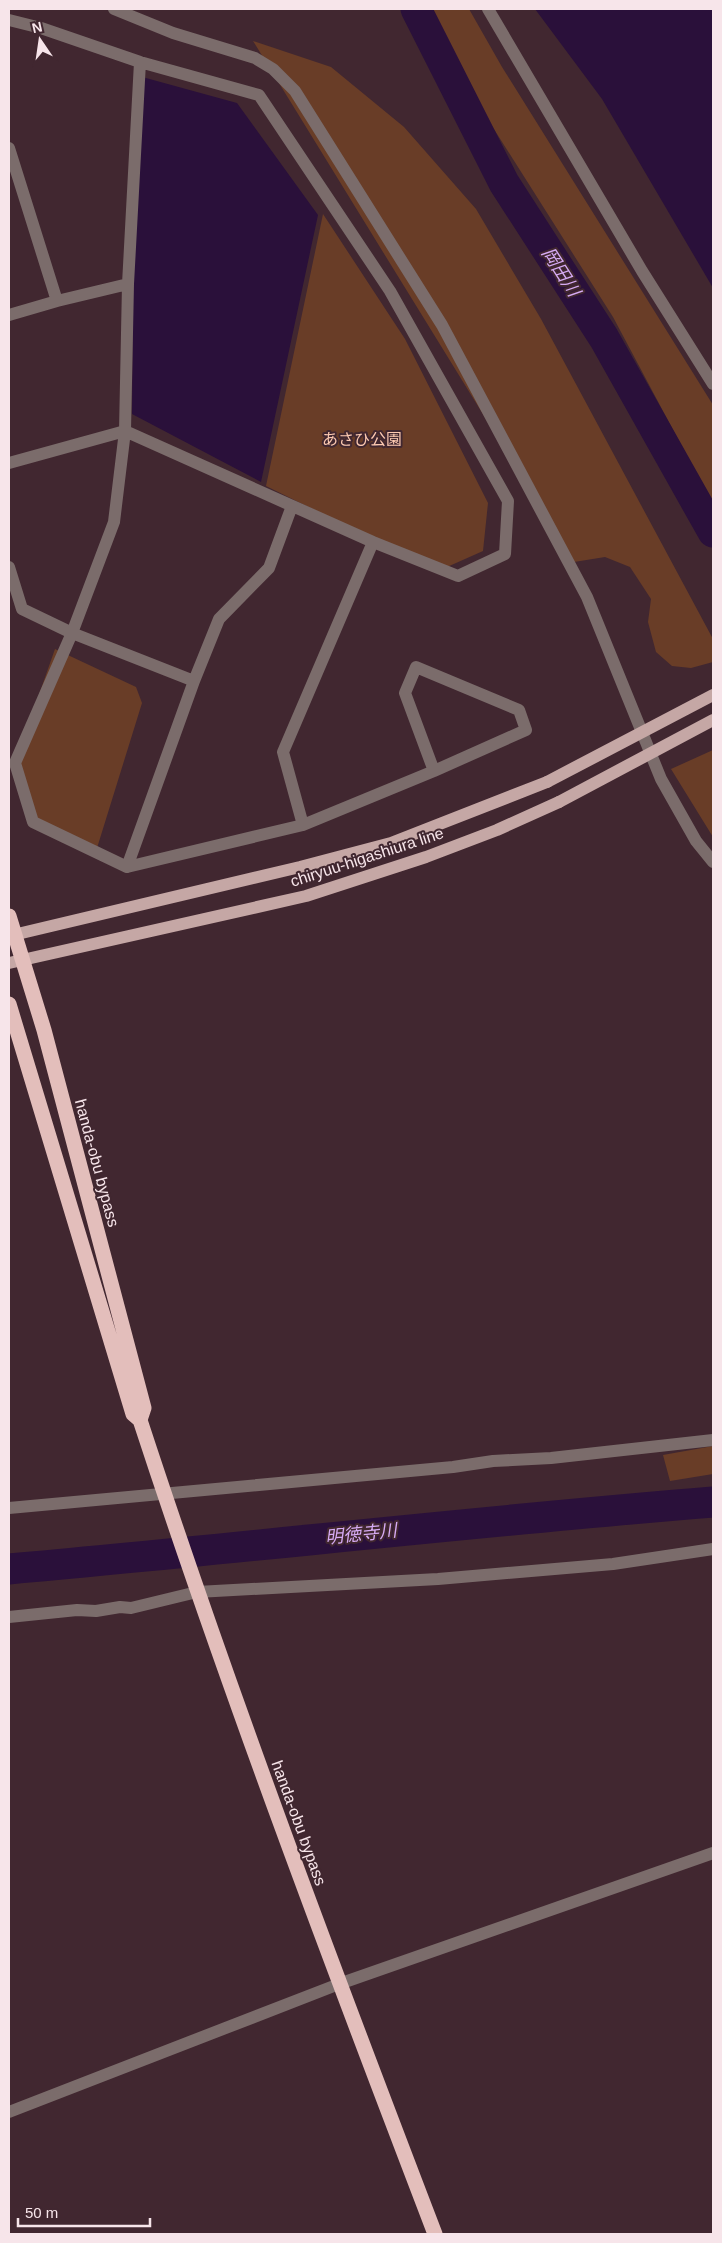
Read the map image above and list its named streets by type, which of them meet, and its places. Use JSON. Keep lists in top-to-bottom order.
{
  "streets": {
    "highway": ["handa-obu bypass"],
    "main road": ["chiryuu-higashiura line"]
  },
  "crossings": [
    ["chiryuu-higashiura line", "handa-obu bypass"]
  ],
  "water": ["岡田川", "明徳寺川"],
  "parks": ["あさひ公園"],
  "scale_bar": "50 m",
  "north": "top"
}
